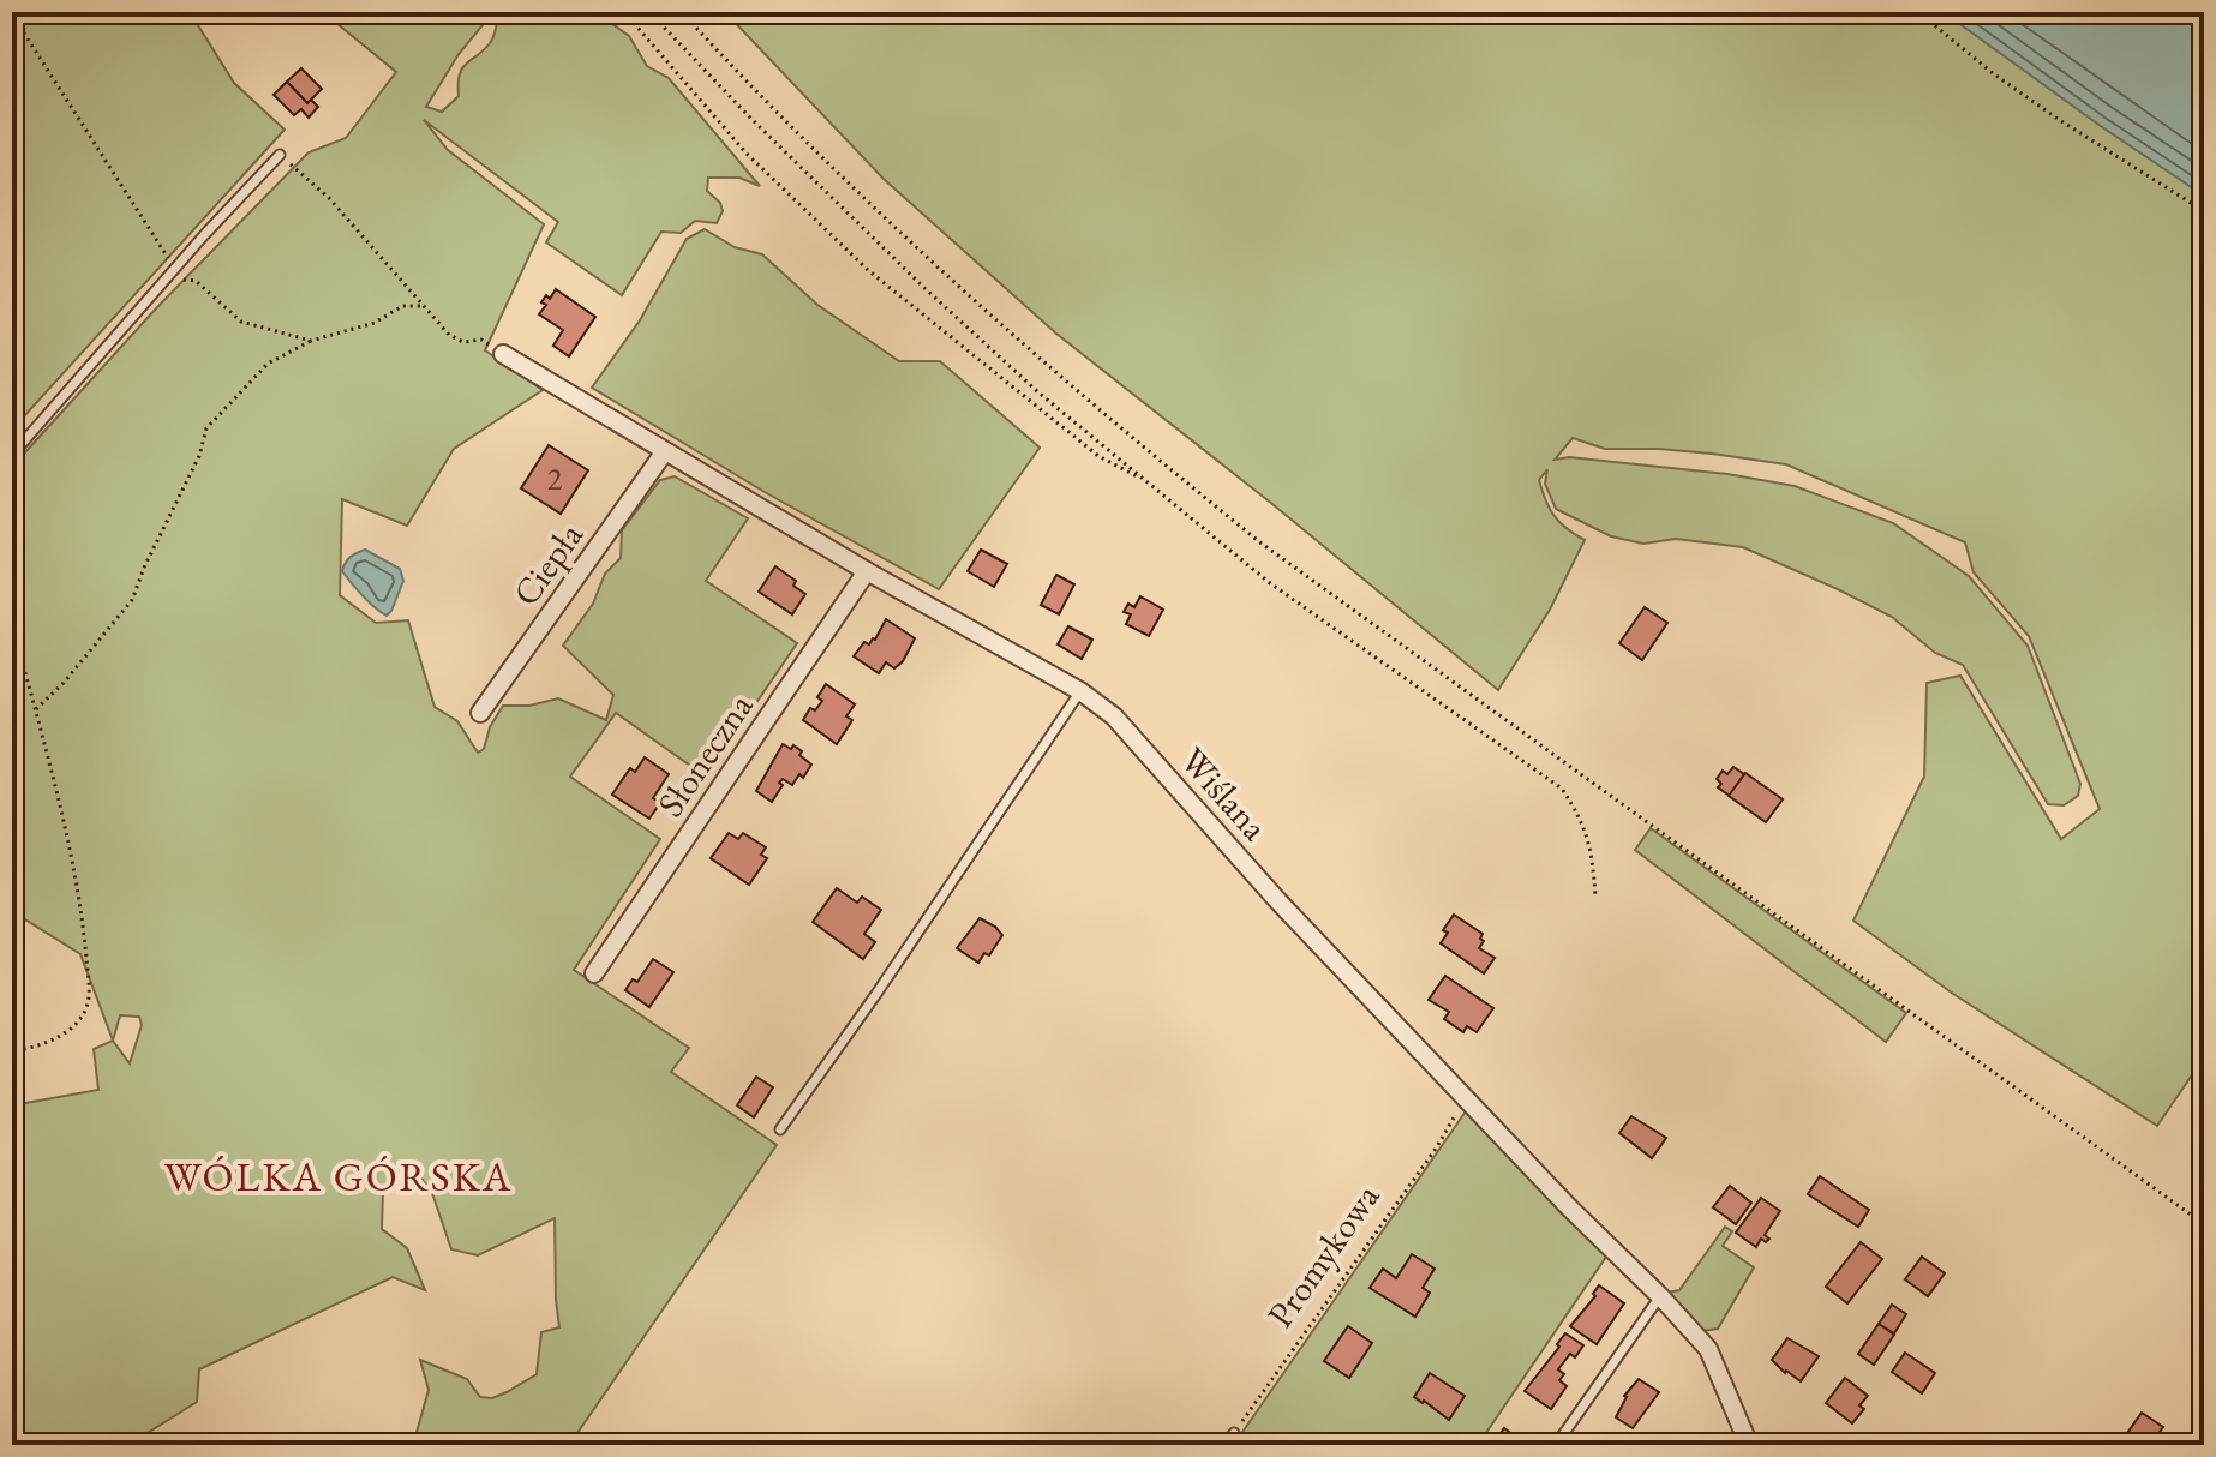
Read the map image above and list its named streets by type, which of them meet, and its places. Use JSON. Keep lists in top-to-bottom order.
{
  "streets": {
    "street": ["Ciepła", "Słoneczna", "Wiślana"],
    "path": ["Promykowa"]
  },
  "crossings": [
    ["Ciepła", "Wiślana"],
    ["Słoneczna", "Wiślana"],
    ["Wiślana", "Promykowa"]
  ],
  "districts": ["WÓLKA GÓRSKA"],
  "house_numbers": ["2"]
}
